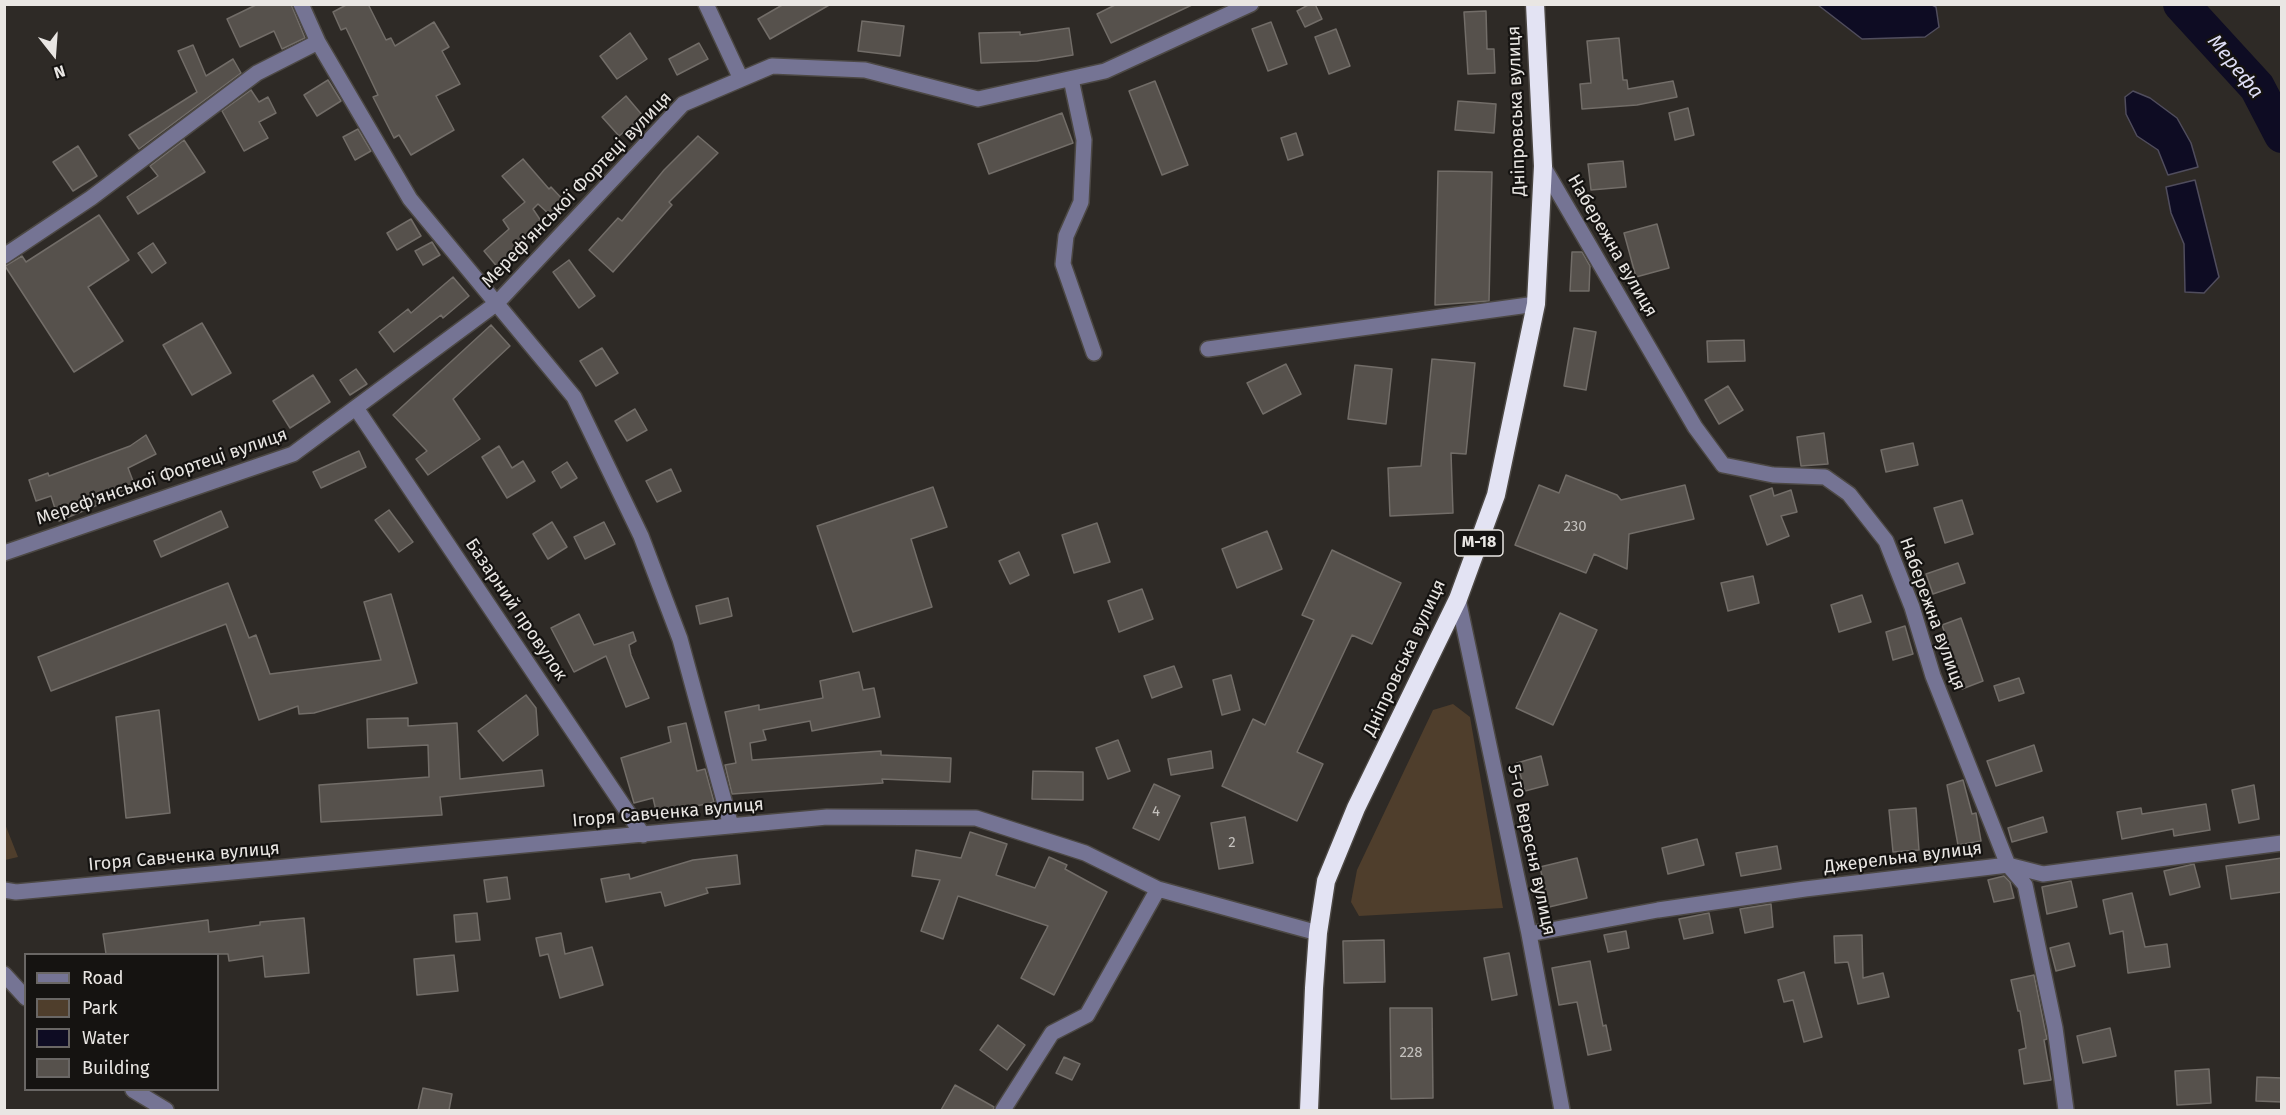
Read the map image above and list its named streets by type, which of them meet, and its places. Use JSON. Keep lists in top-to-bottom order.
{
  "streets": {
    "highway": ["Дніпровська вулиця", "М-18"],
    "street": [
      "Мереф'янської Фортеці вулиця",
      "Набережна вулиця",
      "Базарний провулок",
      "Ігоря Савченка вулиця",
      "5-го Вересня вулиця",
      "Джерельна вулиця"
    ]
  },
  "crossings": [
    ["Дніпровська вулиця", "Набережна вулиця"],
    ["Дніпровська вулиця", "Ігоря Савченка вулиця"],
    ["Дніпровська вулиця", "5-го Вересня вулиця"],
    ["Мереф'янської Фортеці вулиця", "Базарний провулок"],
    ["Набережна вулиця", "Джерельна вулиця"],
    ["Базарний провулок", "Ігоря Савченка вулиця"],
    ["5-го Вересня вулиця", "Джерельна вулиця"]
  ],
  "water": ["Мерефа"],
  "house_numbers": [
    "230",
    "4",
    "2",
    "228"
  ],
  "legend": [
    "Road",
    "Park",
    "Water",
    "Building"
  ],
  "north": "bottom"
}
